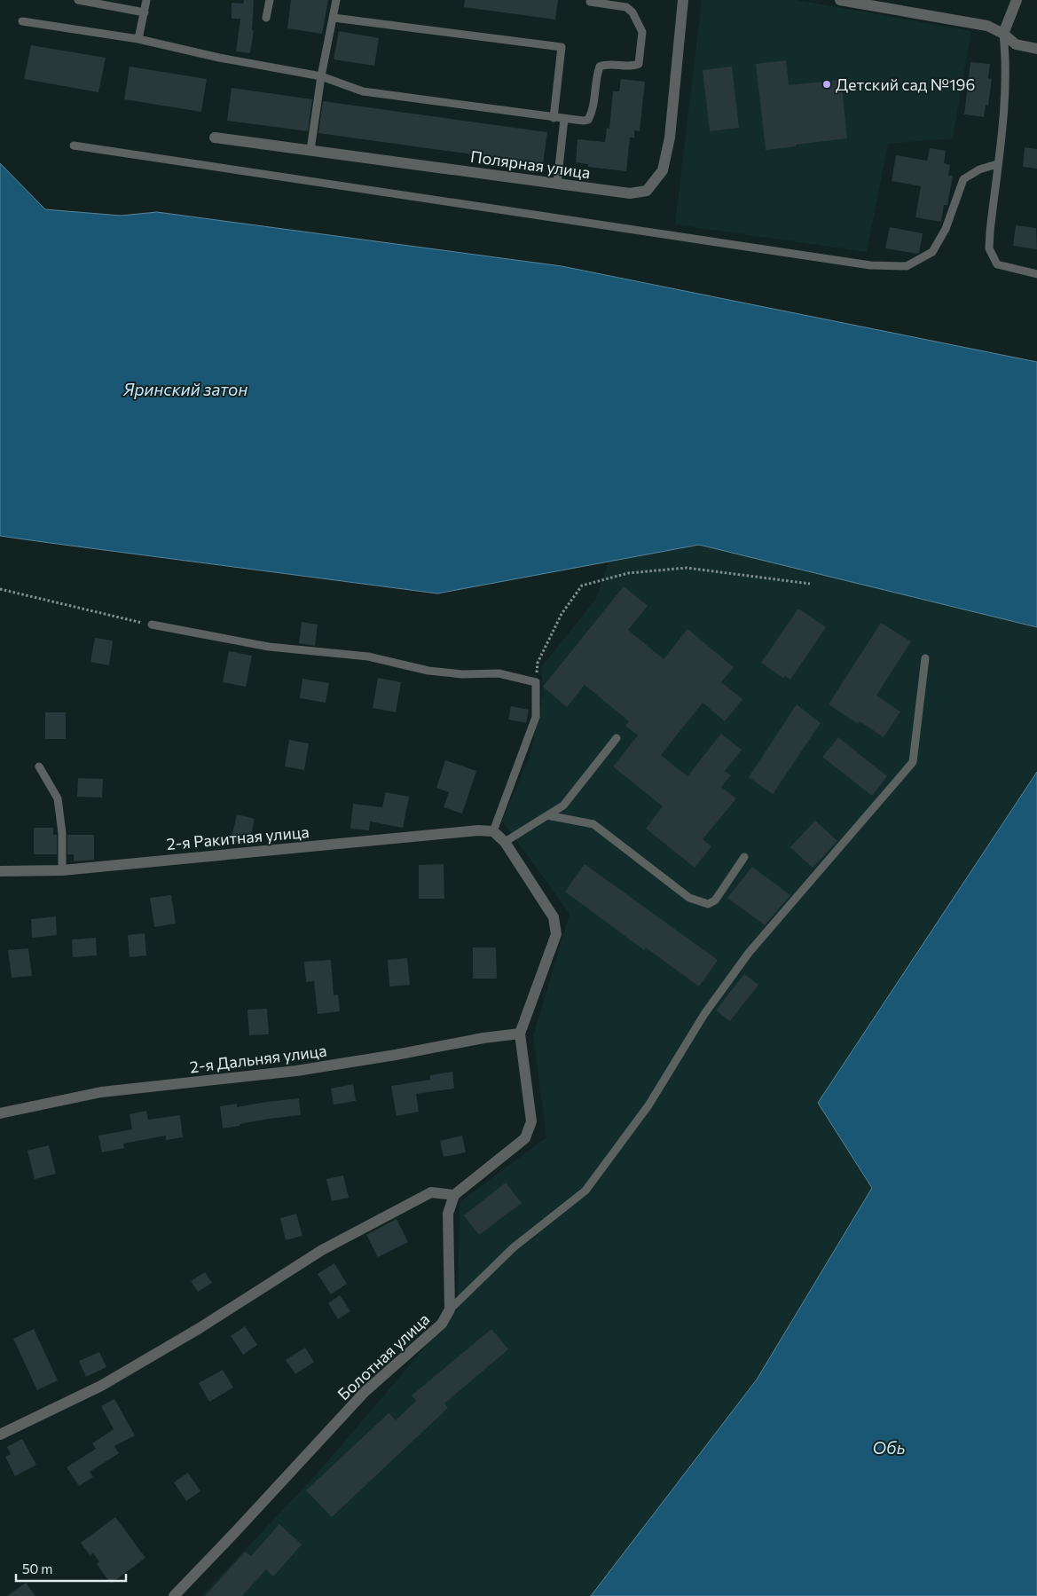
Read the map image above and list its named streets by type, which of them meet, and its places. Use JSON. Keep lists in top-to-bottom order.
{
  "streets": {
    "street": [
      "Полярная улица",
      "2-я Ракитная улица",
      "2-я Дальняя улица",
      "Болотная улица"
    ]
  },
  "water": ["Яринский затон", "Обь"],
  "places": ["Детский сад №196"],
  "scale_bar": "50 m"
}
